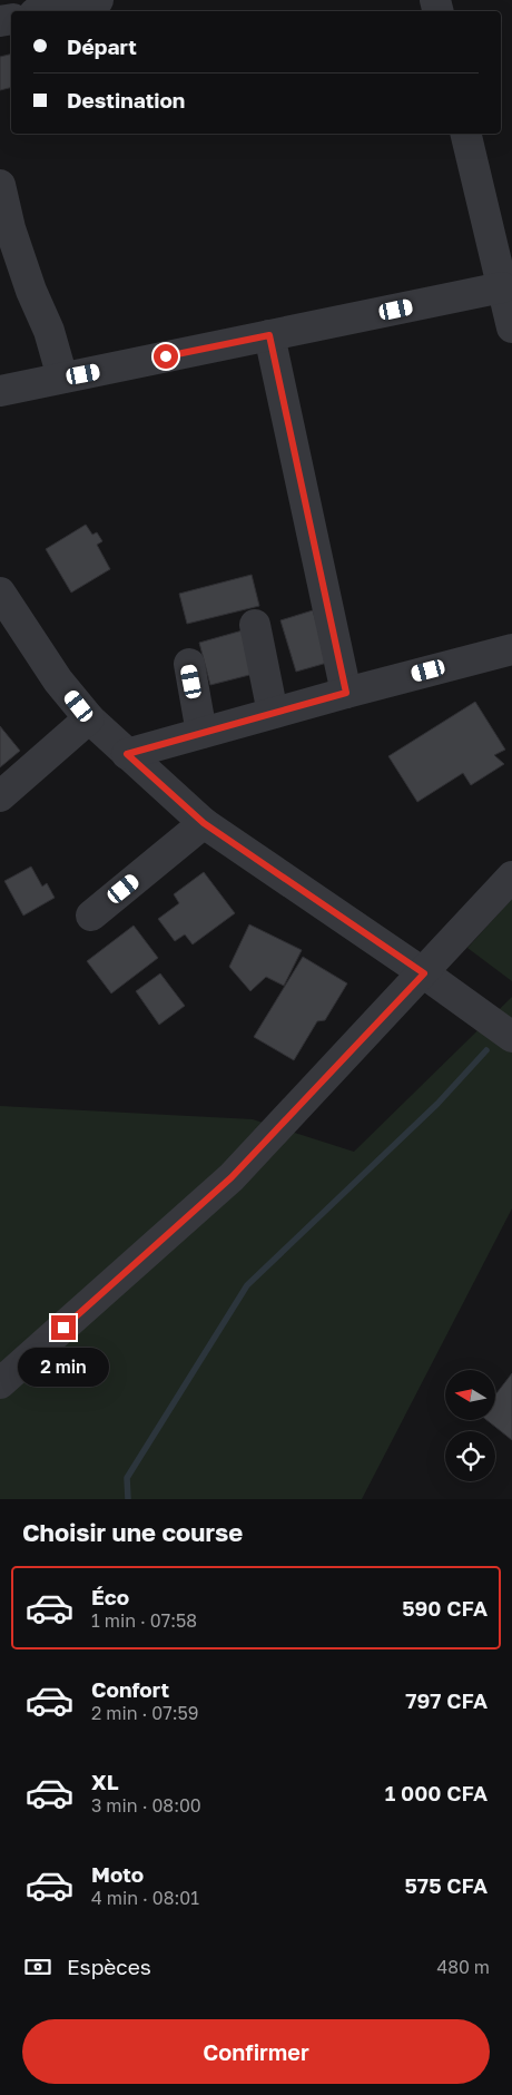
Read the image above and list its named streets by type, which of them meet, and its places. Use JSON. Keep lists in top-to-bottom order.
{
  "north": "left",
  "page": {
    "banner": ["Départ", "Destination"],
    "bubble": "2 min",
    "heading": "Choisir une course",
    "list": [
      {
        "name": "Éco",
        "note": "1 min · 07:58",
        "value": "590 CFA"
      },
      {
        "name": "Confort",
        "note": "2 min · 07:59",
        "value": "797 CFA"
      },
      {
        "name": "XL",
        "note": "3 min · 08:00",
        "value": "1 000 CFA"
      },
      {
        "name": "Moto",
        "note": "4 min · 08:01",
        "value": "575 CFA"
      }
    ],
    "pay": ["Espèces", "480 m"],
    "buttons": "Confirmer"
  }
}
